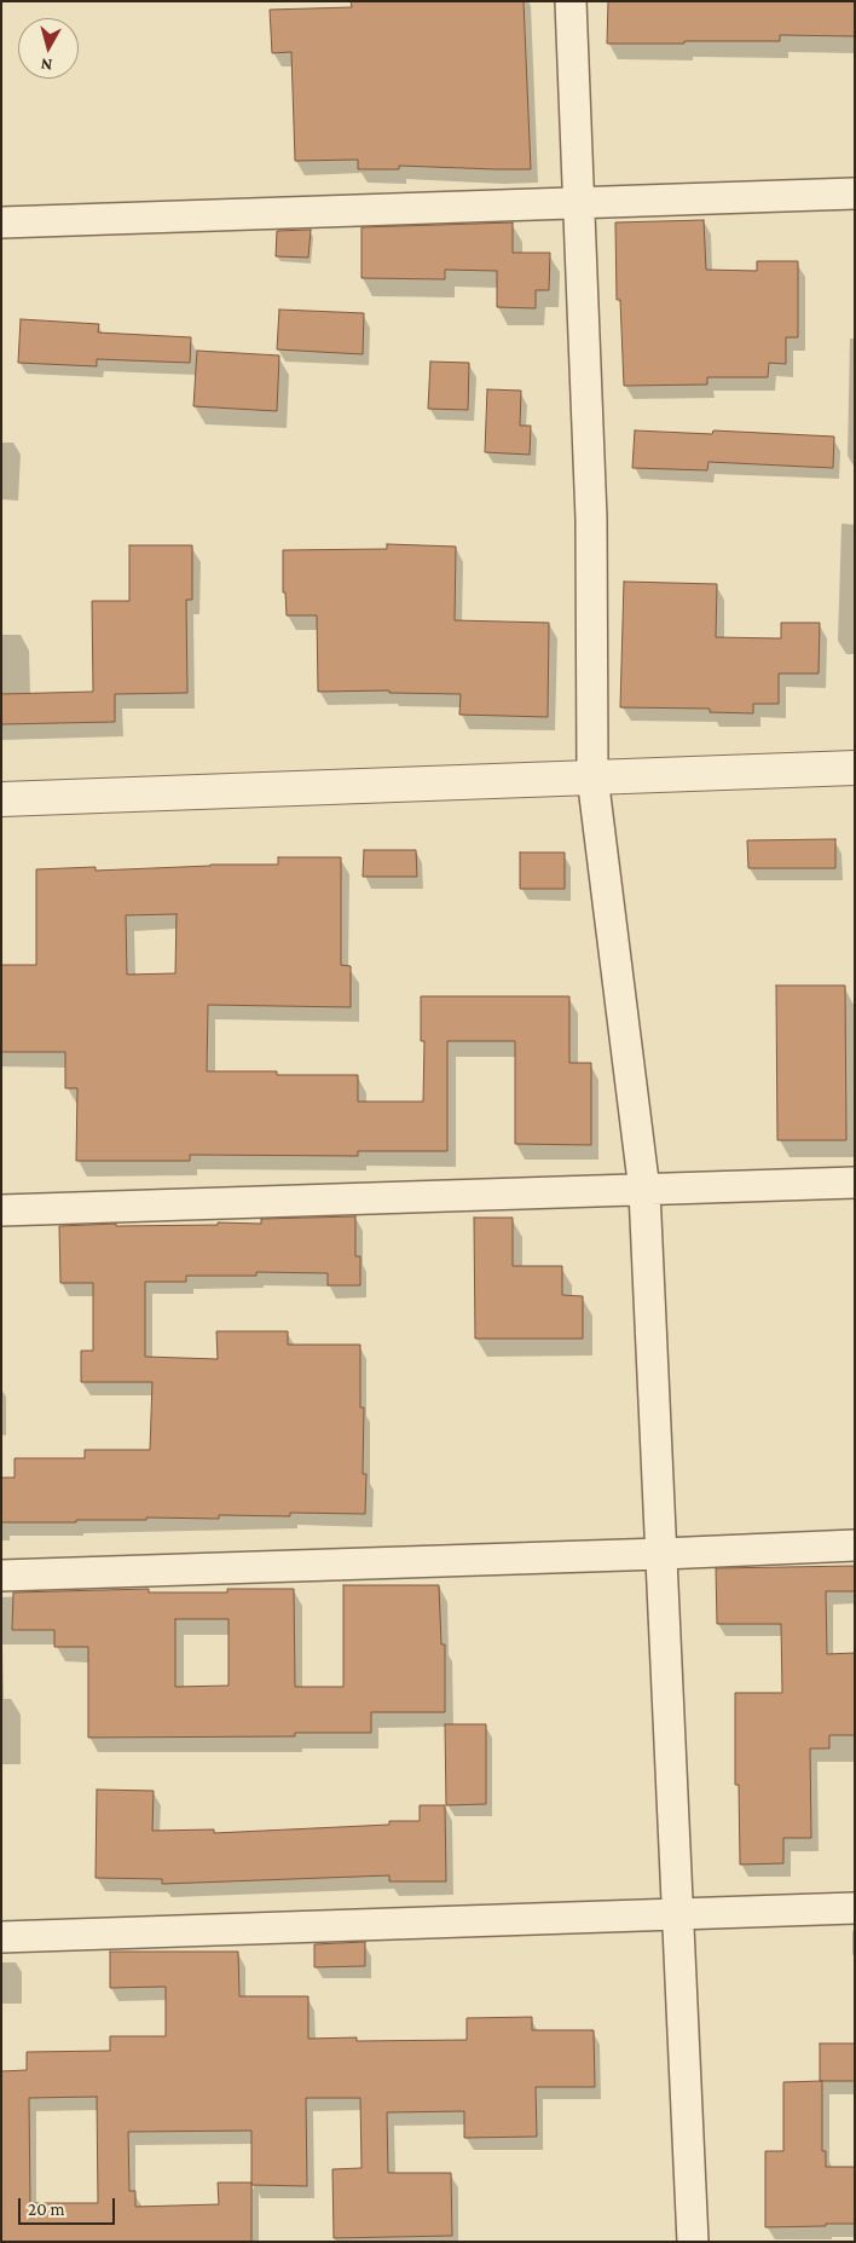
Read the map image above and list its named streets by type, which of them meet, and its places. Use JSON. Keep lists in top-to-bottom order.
{
  "scale_bar": "20 m",
  "north": "bottom"
}
